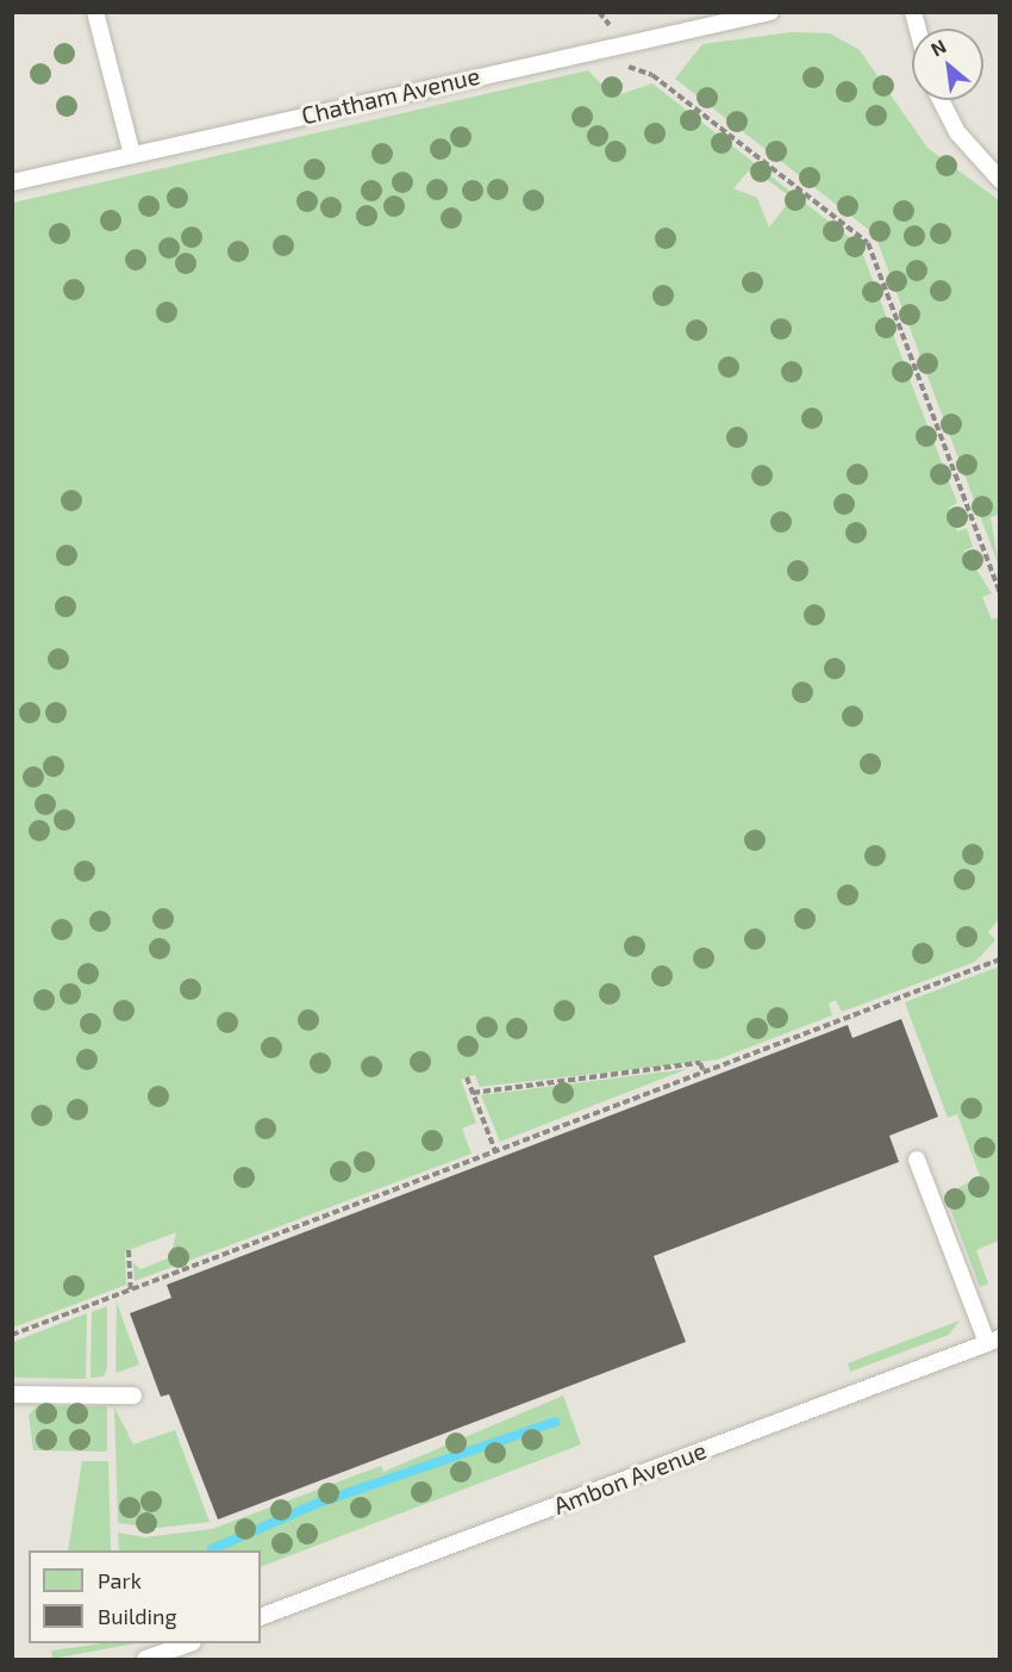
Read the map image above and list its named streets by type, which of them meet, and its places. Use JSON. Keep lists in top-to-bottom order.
{
  "streets": {
    "lane": ["Chatham Avenue", "Ambon Avenue"]
  },
  "legend": ["Park", "Building"],
  "north": "top left"
}
